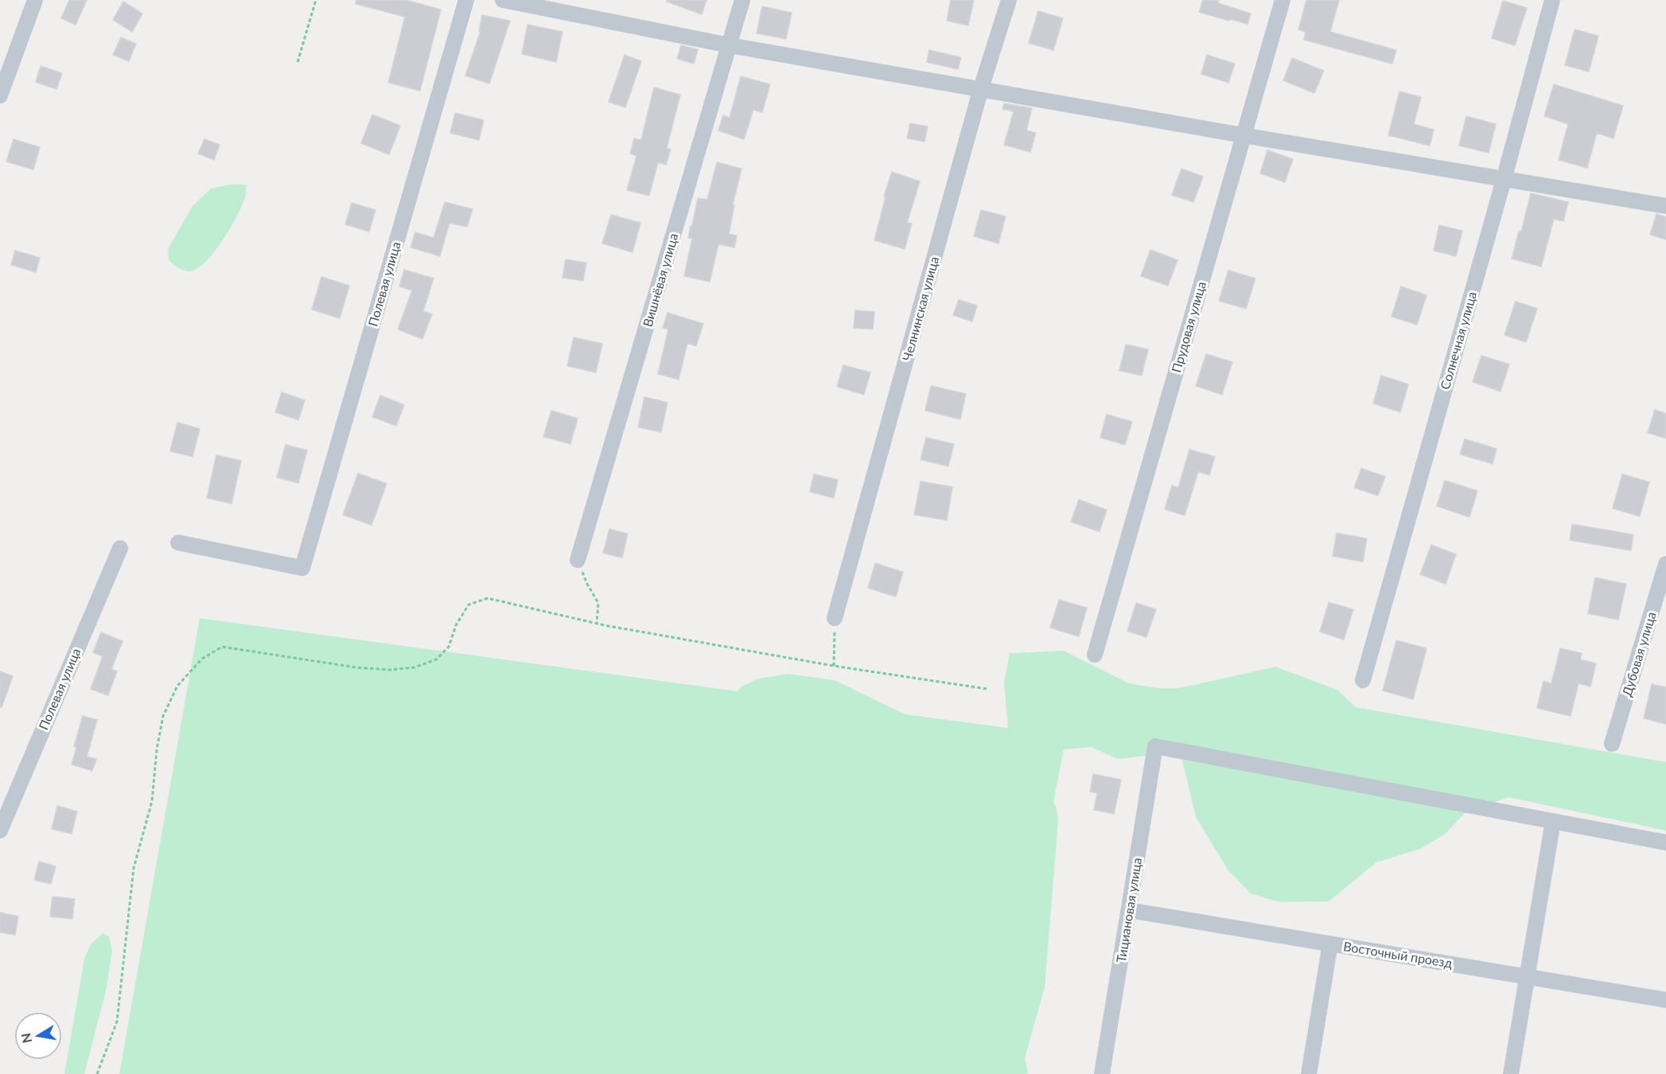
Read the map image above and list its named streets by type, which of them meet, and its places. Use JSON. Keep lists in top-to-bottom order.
{
  "streets": {
    "street": [
      "Вишнёвая улица",
      "Полевая улица",
      "Челнинская улица",
      "Прудовая улица",
      "Солнечная улица",
      "Дубовая улица",
      "Тициановая улица",
      "Восточный проезд"
    ]
  },
  "crossings": [
    ["Тициановая улица", "Восточный проезд"]
  ],
  "north": "left"
}
